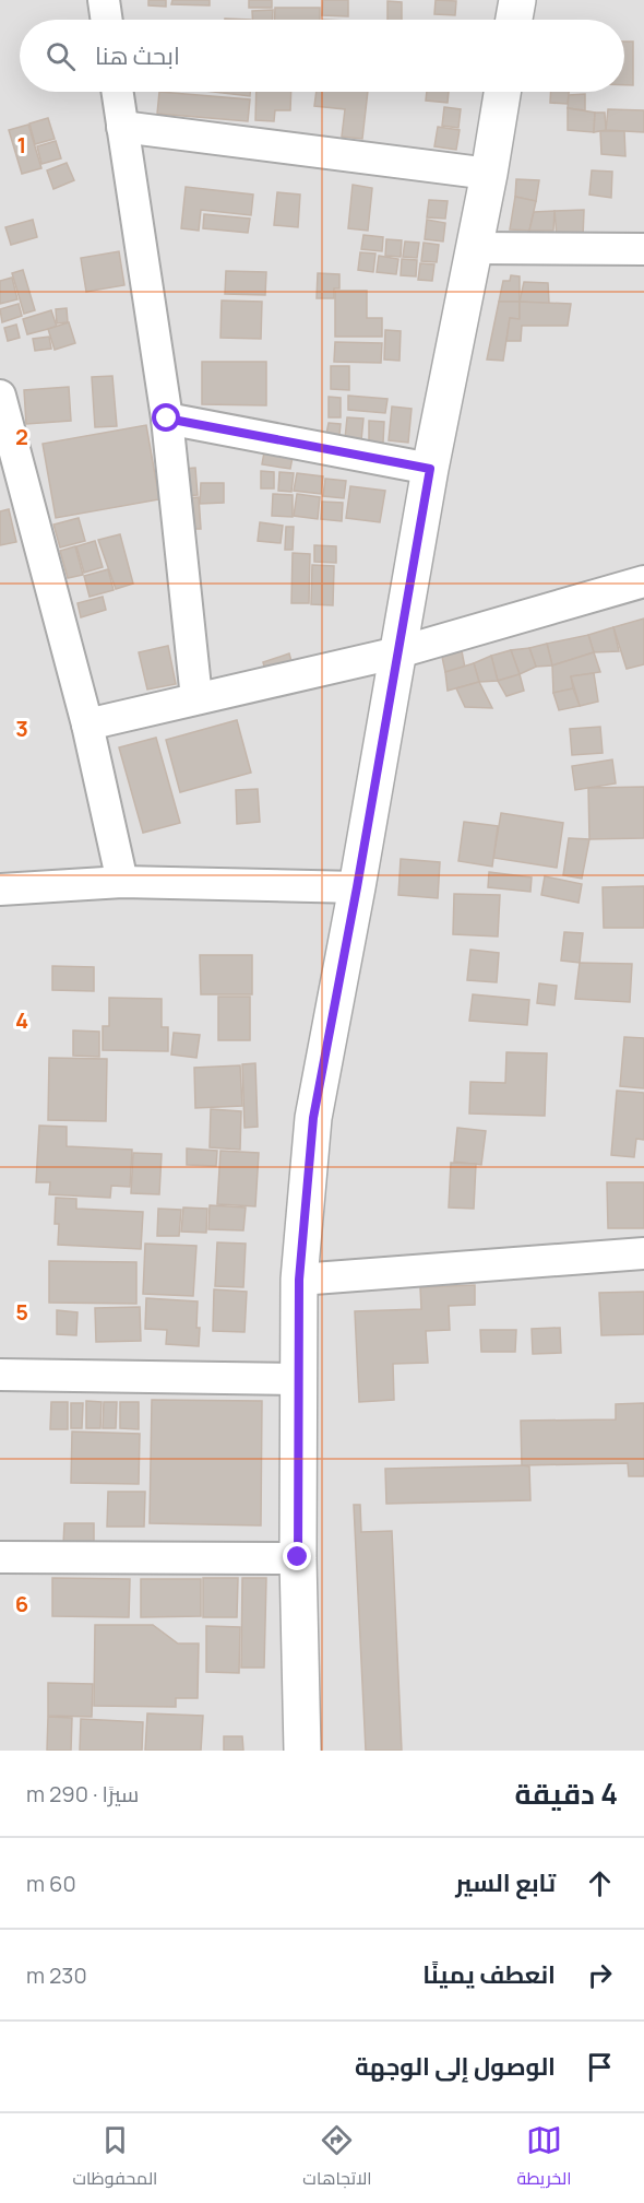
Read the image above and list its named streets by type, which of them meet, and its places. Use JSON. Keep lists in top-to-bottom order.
{
  "page": {
    "search": "ابحث هنا",
    "heading": ["4 دقيقة", "سيرًا · 290 m"],
    "list": [
      ["تابع السير", "60 m"],
      ["انعطف يمينًا", "230 m"],
      "الوصول إلى الوجهة"
    ],
    "nav": ["الخريطة", "الاتجاهات", "المحفوظات"]
  },
  "grid": {
    "rows": [
      "1",
      "2",
      "3",
      "4",
      "5",
      "6"
    ]
  }
}
